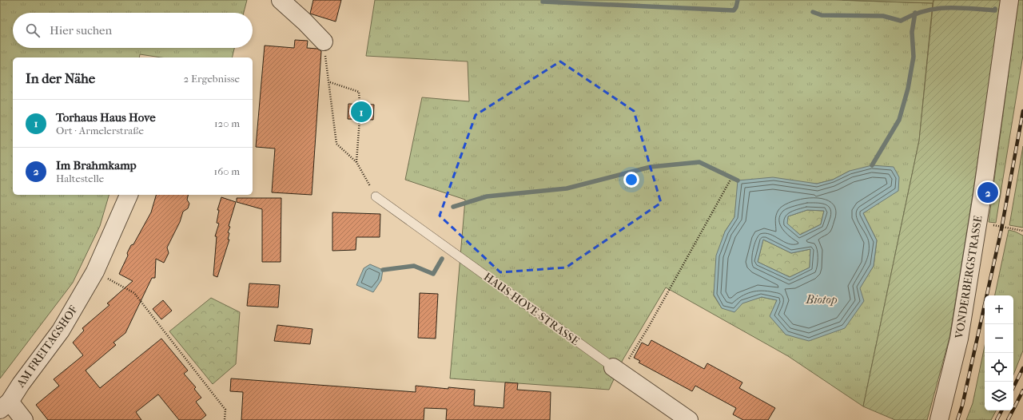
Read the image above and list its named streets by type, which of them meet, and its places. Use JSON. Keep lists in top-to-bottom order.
{
  "streets": {
    "street": ["VONDERBERGSTRASSE", "HAUS-HOVE-STRASSE", "AM FREITAGSHOF"]
  },
  "water": ["Biotop"],
  "page": {
    "search": "Hier suchen",
    "heading": ["In der Nähe", "2 Ergebnisse"],
    "list": [
      {
        "mark": "1",
        "name": "Torhaus Haus Hove",
        "note": "Ort · Armelerstraße",
        "value": "120 m"
      },
      {
        "mark": "2",
        "name": "Im Brahmkamp",
        "note": "Haltestelle",
        "value": "160 m"
      }
    ],
    "pins": ["1", "2"],
    "map_buttons": ["+", "−"]
  }
}
